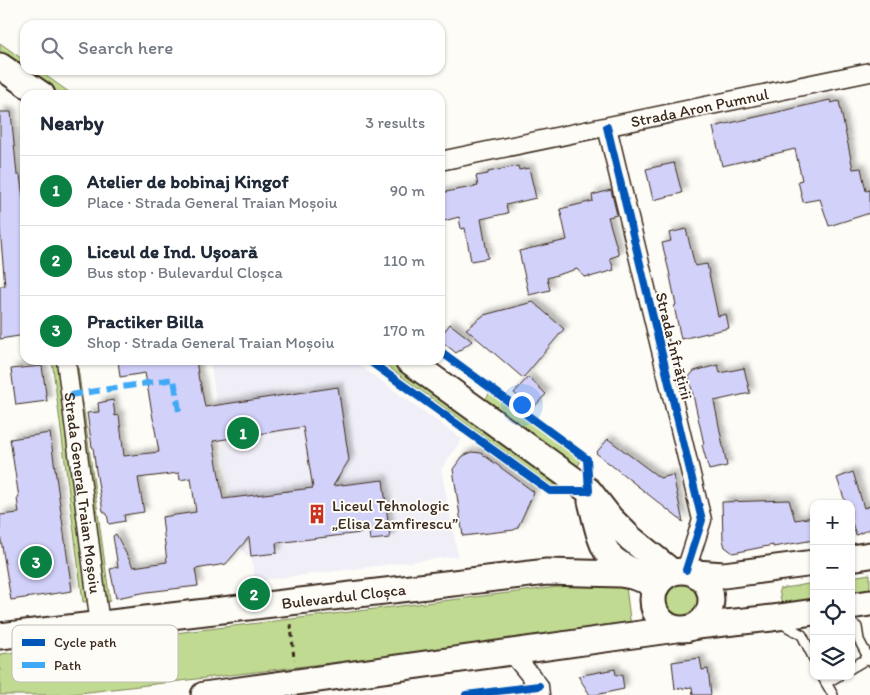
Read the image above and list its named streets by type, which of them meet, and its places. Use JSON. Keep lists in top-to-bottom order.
{
  "streets": {
    "main road": ["Bulevardul Cloșca"],
    "street": ["Strada Aron Pumnul", "Strada Înfrățirii", "Strada General Traian Moșoiu"]
  },
  "crossings": [
    ["Strada Aron Pumnul", "Strada Înfrățirii"],
    ["Strada Înfrățirii", "Bulevardul Cloșca"],
    ["Strada General Traian Moșoiu", "Bulevardul Cloșca"]
  ],
  "places": {
    "building": ["Liceul Tehnologic „Elisa Zamfirescu”"]
  },
  "legend": ["Cycle path", "Path"],
  "page": {
    "search": "Search here",
    "heading": ["Nearby", "3 results"],
    "list": [
      {
        "mark": "1",
        "name": "Atelier de bobinaj Kingof",
        "note": "Place · Strada General Traian Moșoiu",
        "value": "90 m"
      },
      {
        "mark": "2",
        "name": "Liceul de Ind. Ușoară",
        "note": "Bus stop · Bulevardul Cloșca",
        "value": "110 m"
      },
      {
        "mark": "3",
        "name": "Practiker Billa",
        "note": "Shop · Strada General Traian Moșoiu",
        "value": "170 m"
      }
    ],
    "pins": ["1", "3", "2"],
    "map_buttons": ["+", "−"]
  }
}
